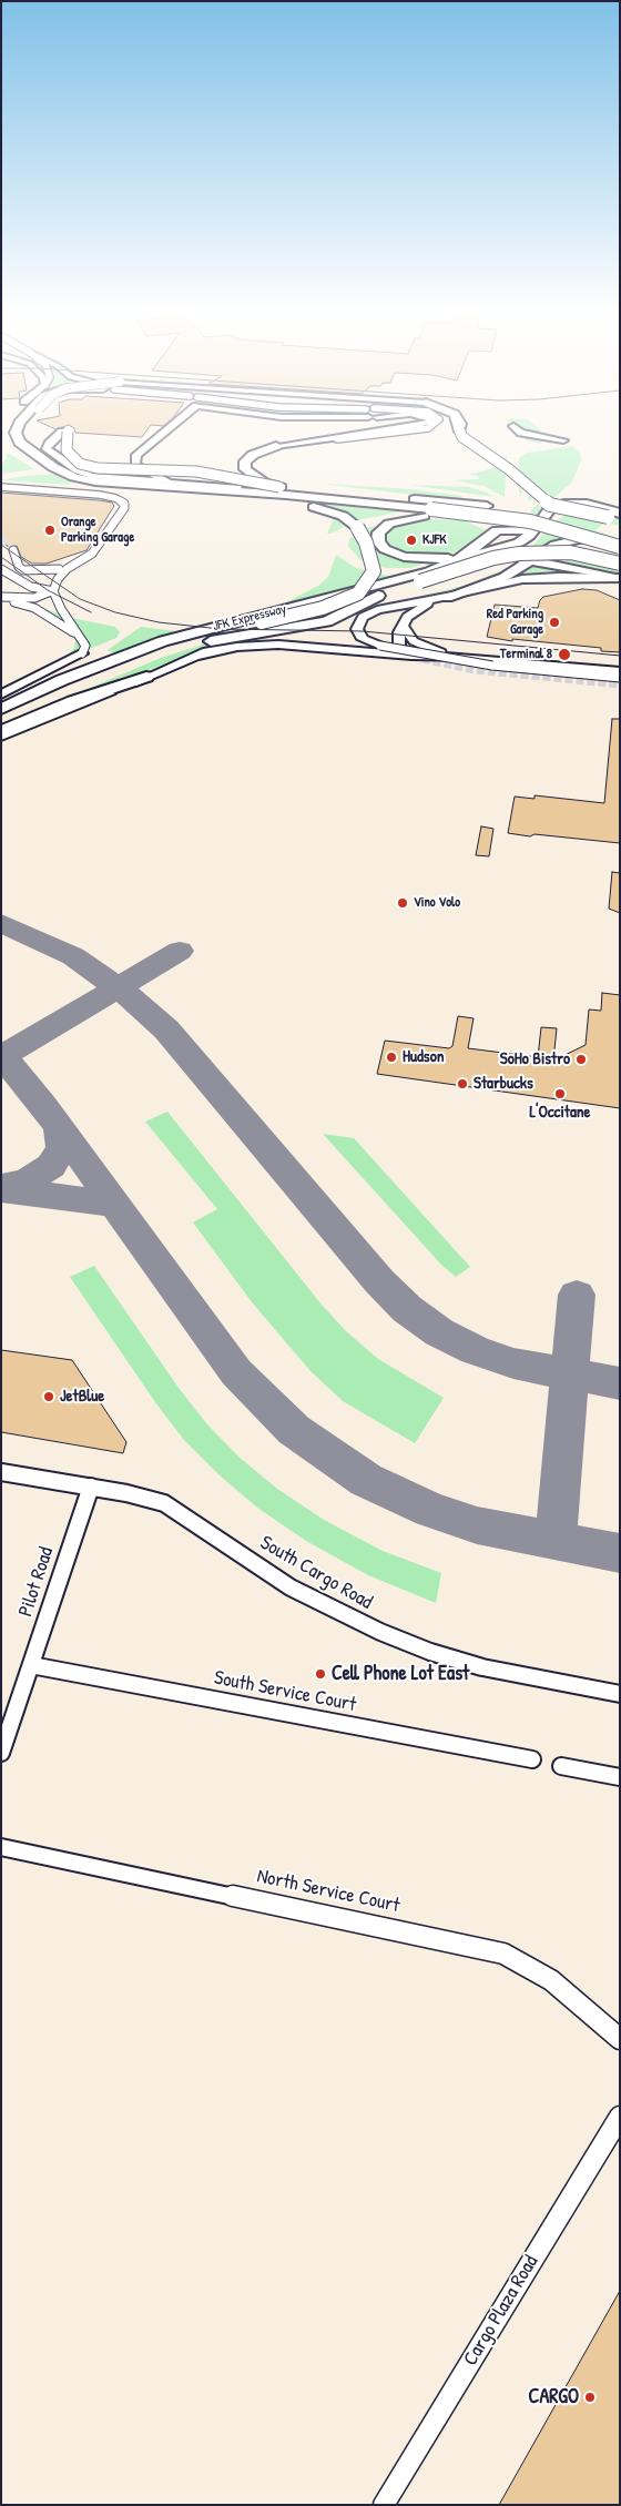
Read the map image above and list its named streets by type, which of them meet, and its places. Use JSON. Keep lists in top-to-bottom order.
{
  "streets": {
    "highway": ["JFK Expressway"],
    "street": [
      "South Cargo Road",
      "Pilot Road",
      "South Service Court",
      "North Service Court",
      "Cargo Plaza Road"
    ]
  },
  "crossings": [
    ["South Cargo Road", "Pilot Road"],
    ["Pilot Road", "South Service Court"]
  ],
  "places": [
    "Orange Parking Garage",
    "KJFK",
    "Red Parking Garage",
    "Terminal 8",
    "Vino Volo",
    "Hudson",
    "SoHo Bistro",
    "Starbucks",
    "L'Occitane",
    "JetBlue",
    "Cell Phone Lot East",
    "CARGO"
  ]
}
